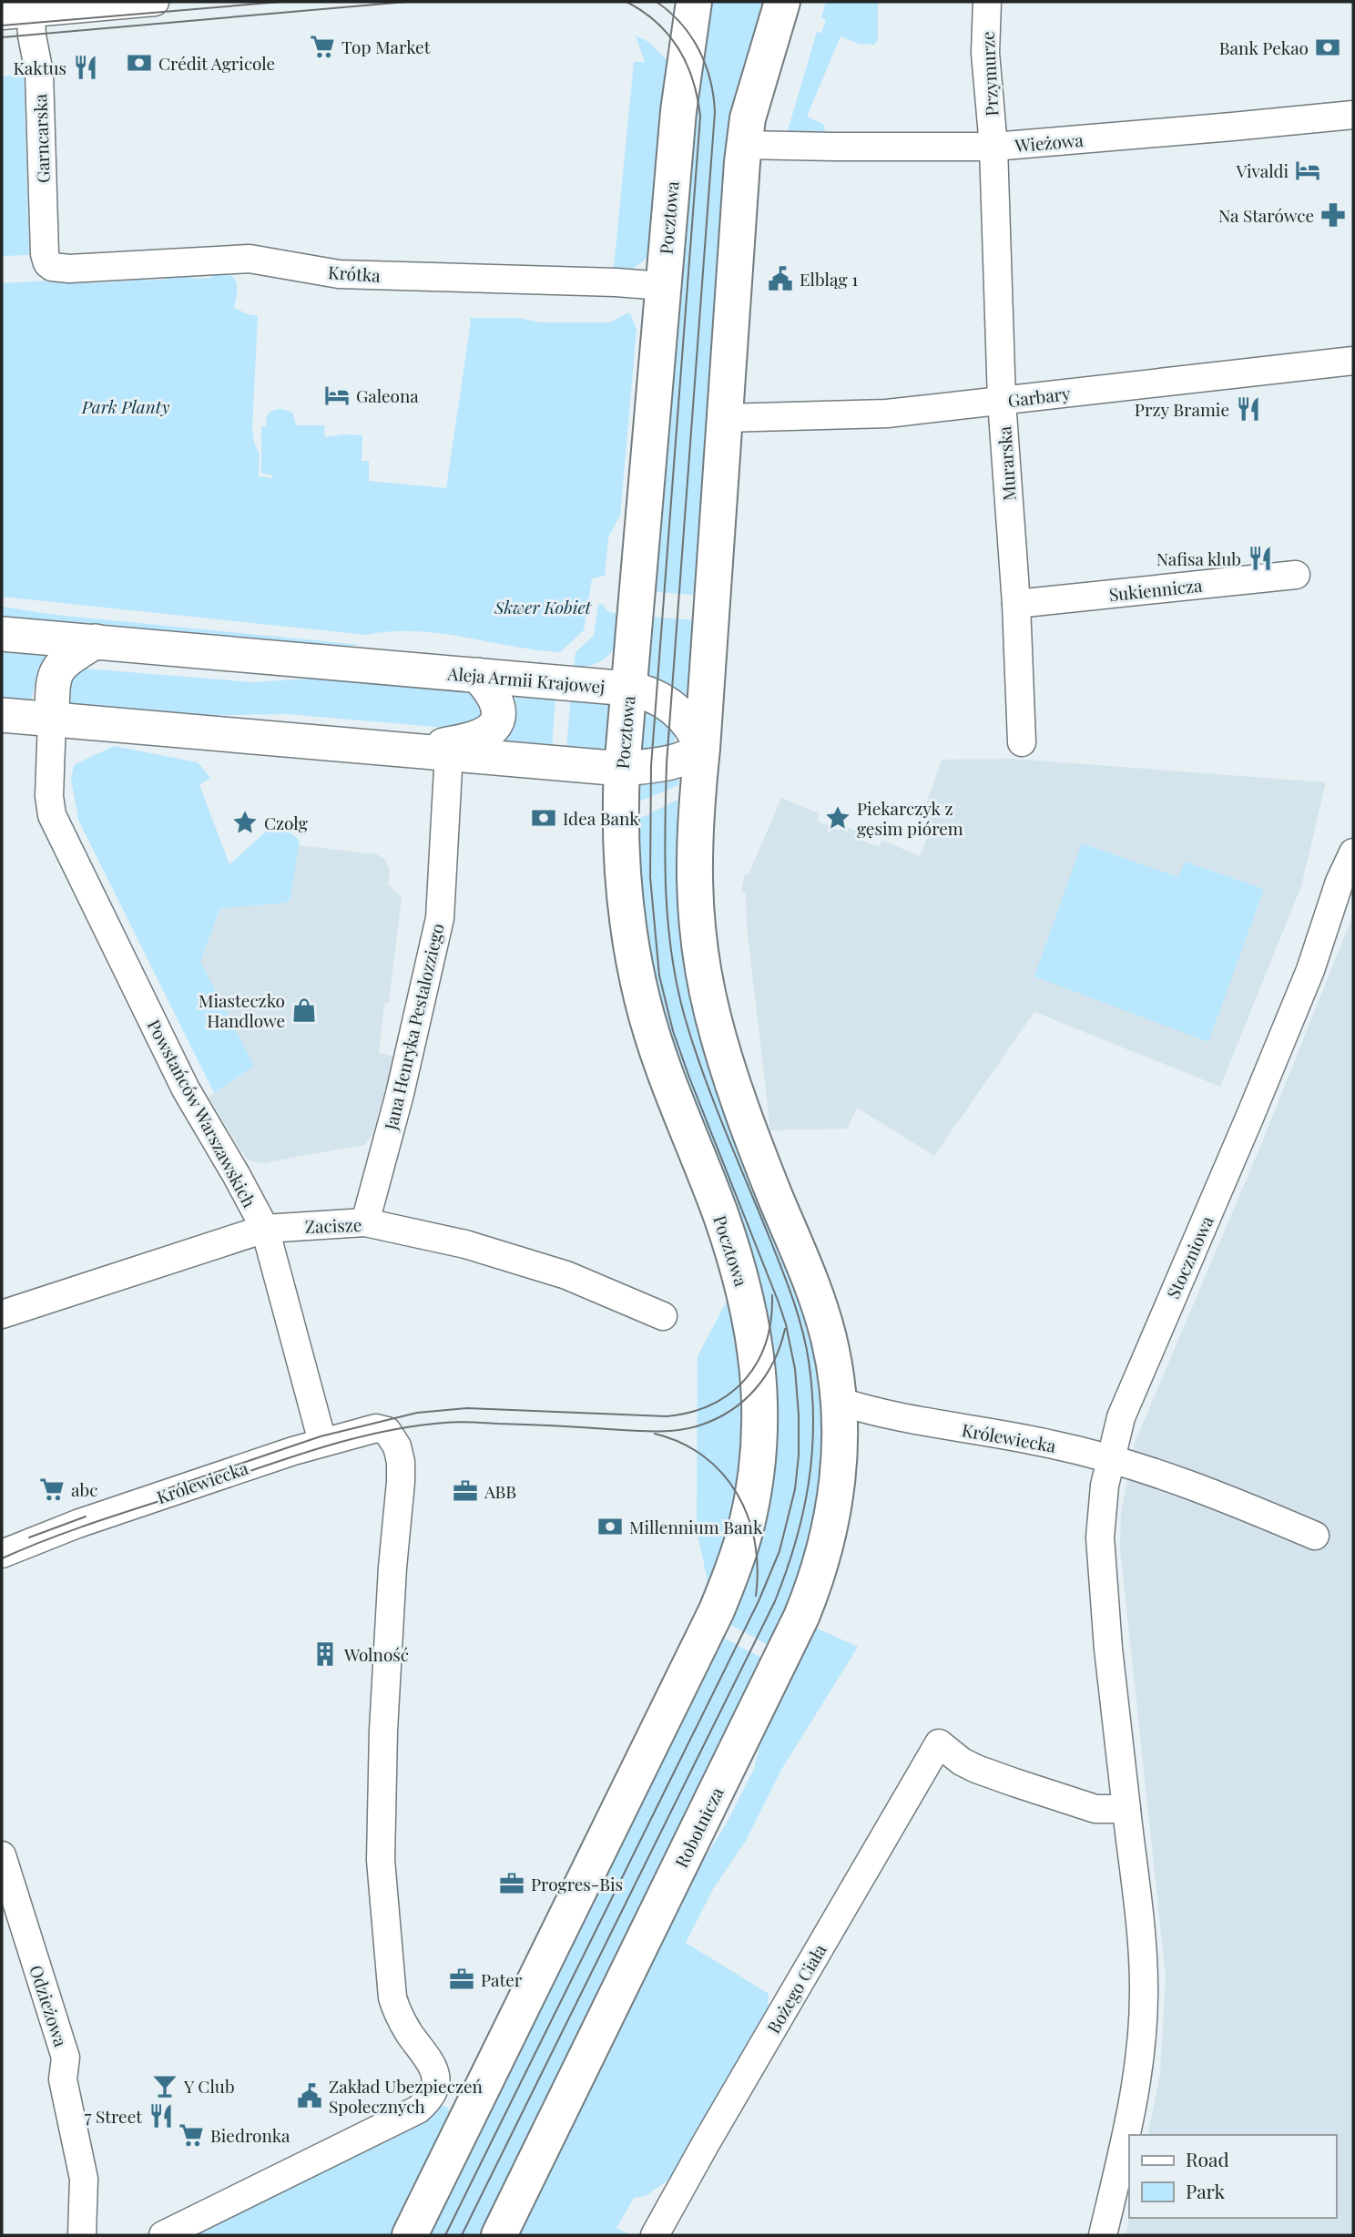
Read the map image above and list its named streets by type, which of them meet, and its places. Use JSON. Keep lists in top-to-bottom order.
{
  "streets": {
    "main road": ["Pocztowa", "Robotnicza"],
    "street": [
      "Przymurze",
      "Garncarska",
      "Wieżowa",
      "Krótka",
      "Garbary",
      "Murarska",
      "Sukiennicza",
      "Aleja Armii Krajowej",
      "Jana Henryka Pestalozziego",
      "Powstańców Warszawskich",
      "Zacisze",
      "Stoczniowa",
      "Królewiecka",
      "Bożego Ciała",
      "Odzieżowa"
    ]
  },
  "crossings": [
    ["Przymurze", "Wieżowa"],
    ["Przymurze", "Murarska"],
    ["Garncarska", "Krótka"],
    ["Wieżowa", "Murarska"],
    ["Pocztowa", "Krótka"],
    ["Pocztowa", "Aleja Armii Krajowej"],
    ["Garbary", "Murarska"],
    ["Murarska", "Sukiennicza"],
    ["Jana Henryka Pestalozziego", "Zacisze"],
    ["Powstańców Warszawskich", "Zacisze"],
    ["Powstańców Warszawskich", "Królewiecka"],
    ["Stoczniowa", "Królewiecka"],
    ["Stoczniowa", "Bożego Ciała"],
    ["Królewiecka", "Robotnicza"]
  ],
  "parks": ["Park Planty", "Skwer Kobiet"],
  "places": {
    "supermarket": ["Top Market", "abc", "Biedronka"],
    "bank": [
      "Bank Pekao",
      "Crédit Agricole",
      "Idea Bank",
      "Millennium Bank"
    ],
    "restaurant": [
      "Kaktus",
      "Przy Bramie",
      "Nafisa klub",
      "7 Street"
    ],
    "hotel": ["Vivaldi", "Galeona"],
    "pharmacy": ["Na Starówce"],
    "public building": ["Elbląg 1", "Zakład Ubezpieczeń Społecznych"],
    "place": ["Piekarczyk z gęsim piórem", "Czołg"],
    "shop": ["Miasteczko Handlowe"],
    "office": ["ABB", "Progres-Bis", "Pater"],
    "building": ["Wolność"],
    "bar": ["Y Club"]
  },
  "legend": ["Road", "Park"]
}
